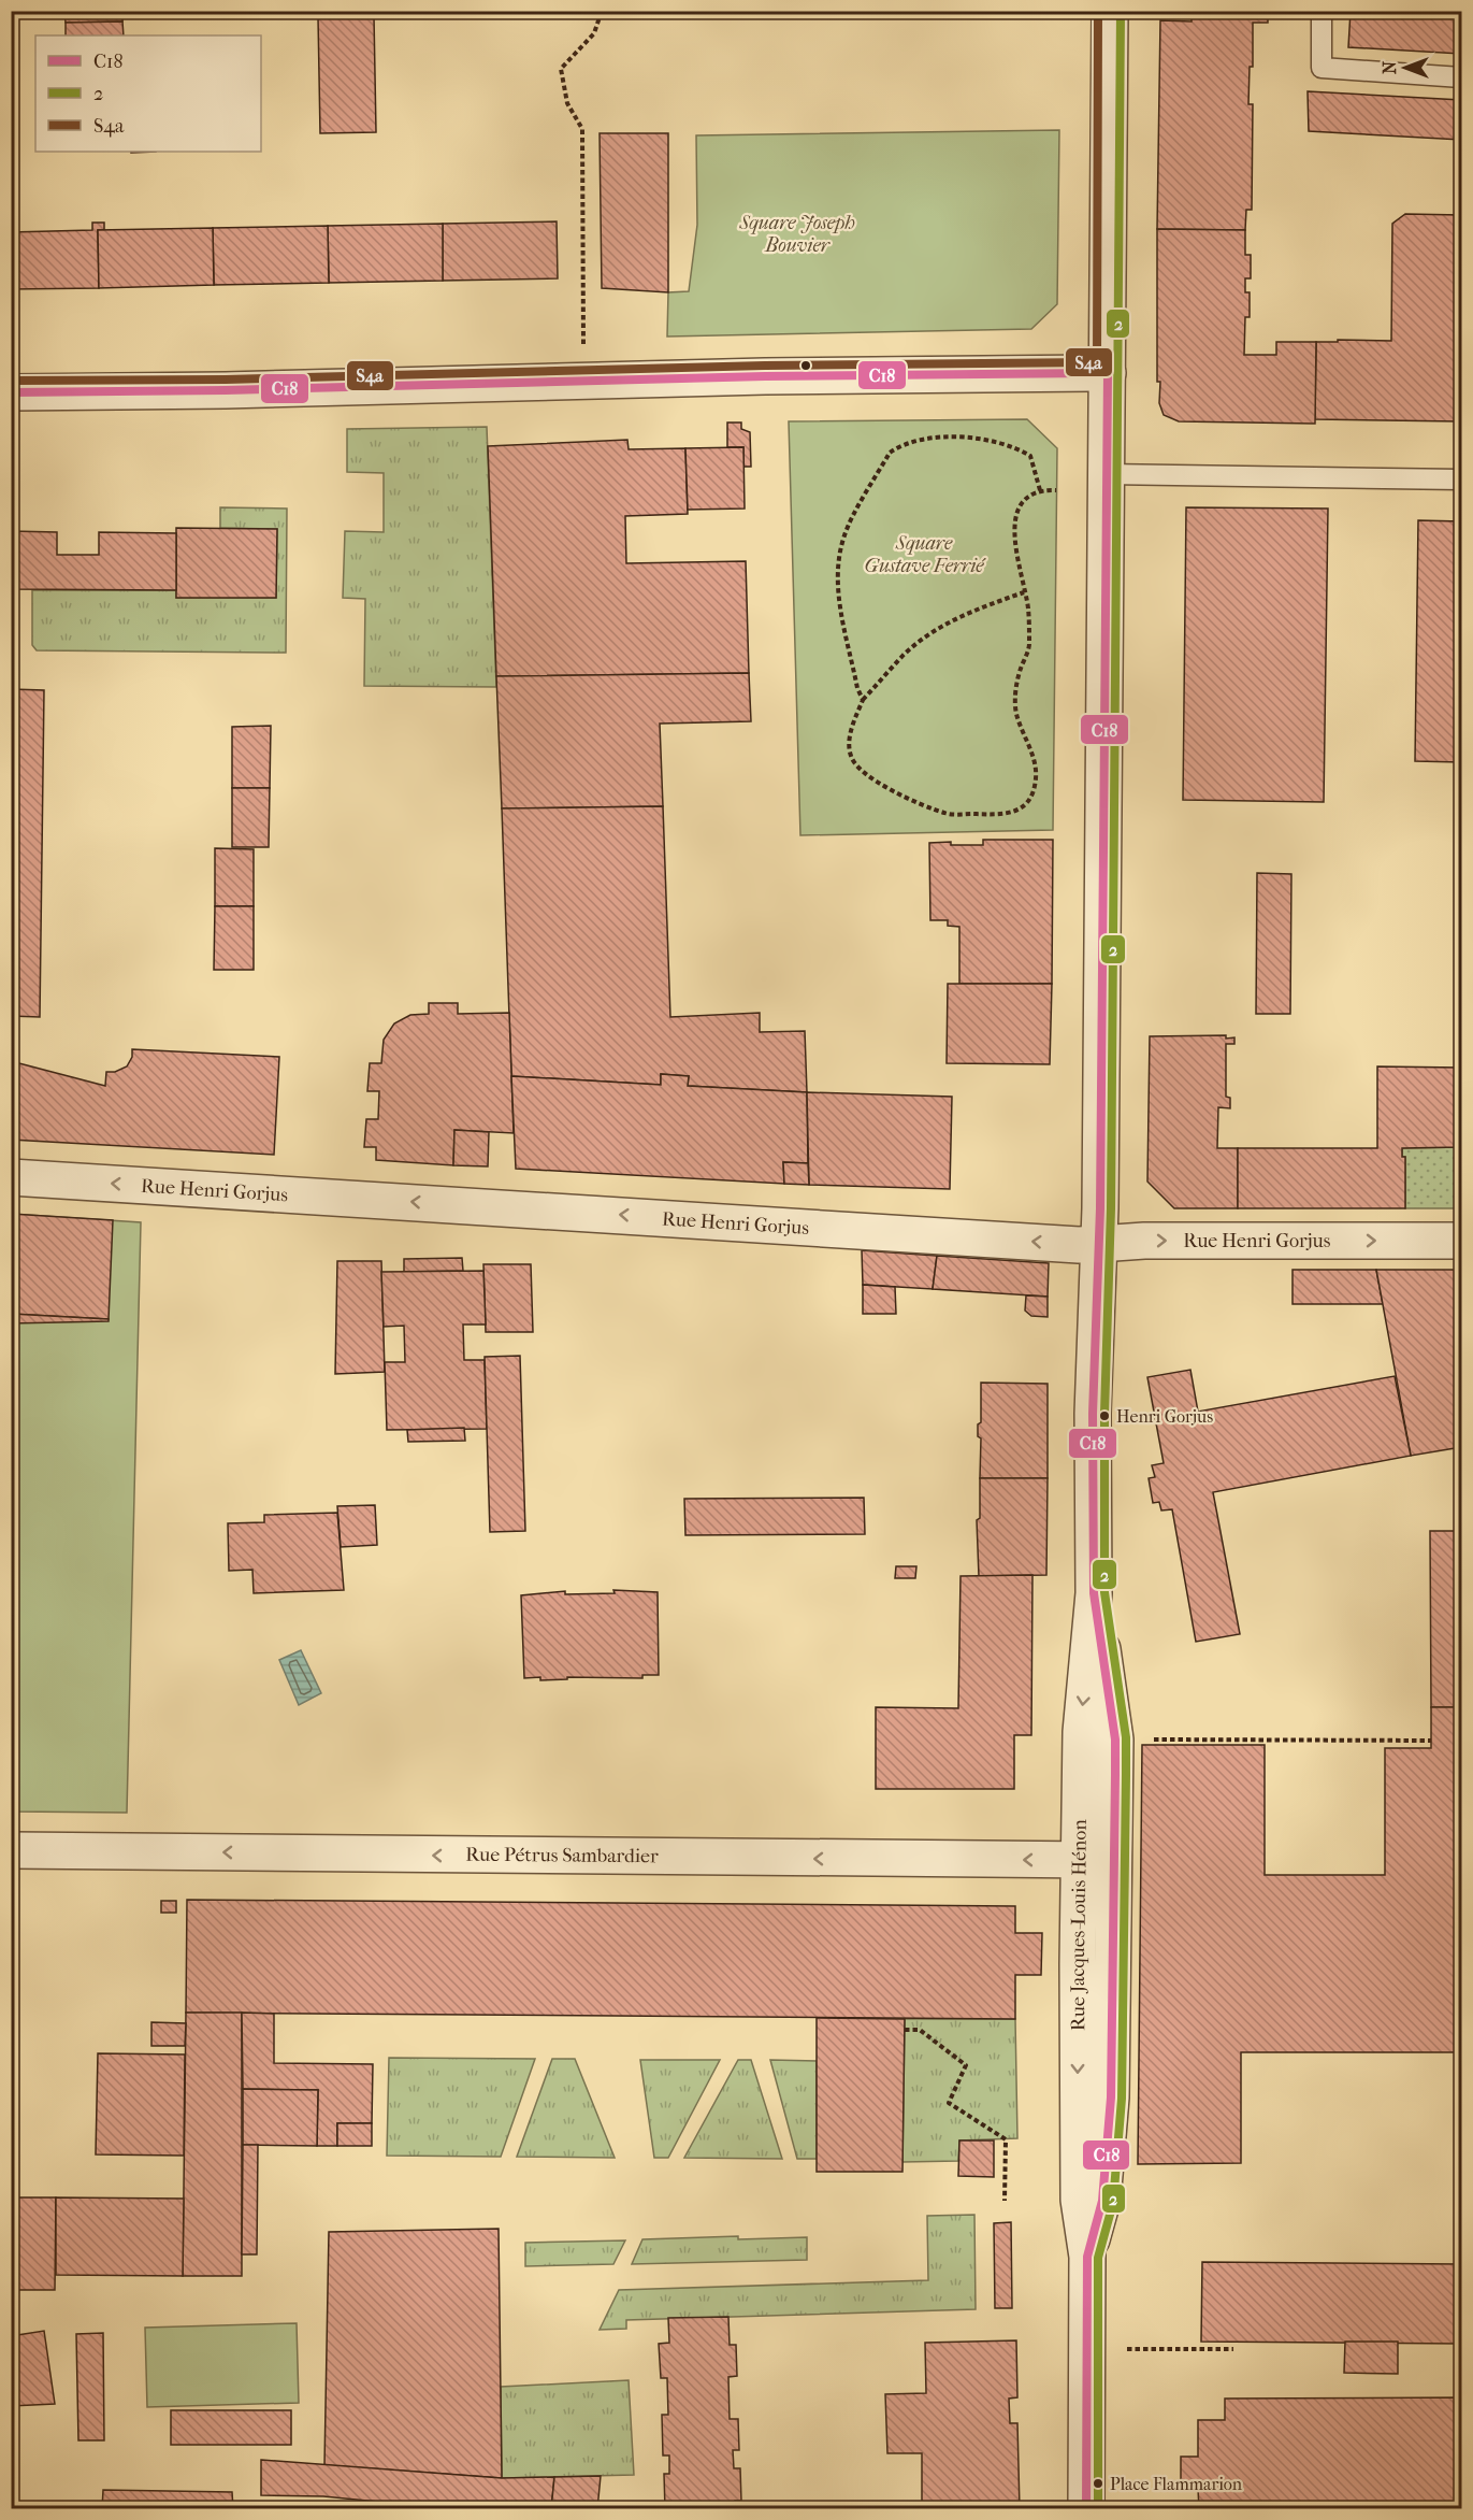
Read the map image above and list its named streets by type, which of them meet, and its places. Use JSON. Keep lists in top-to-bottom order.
{
  "streets": {
    "street": ["Rue Henri Gorjus", "Rue Pétrus Sambardier", "Rue Jacques-Louis Hénon"]
  },
  "crossings": [
    ["Rue Henri Gorjus", "Rue Jacques-Louis Hénon"],
    ["Rue Pétrus Sambardier", "Rue Jacques-Louis Hénon"]
  ],
  "one_way": ["Rue Pétrus Sambardier"],
  "parks": ["Square Joseph Bouvier", "Square Gustave Ferrié"],
  "places": ["Henri Gorjus", "Place Flammarion"],
  "lines": ["transit line 2", "transit line S4a", "transit line C18"],
  "legend": ["C18", "2", "S4a"],
  "north": "left"
}
